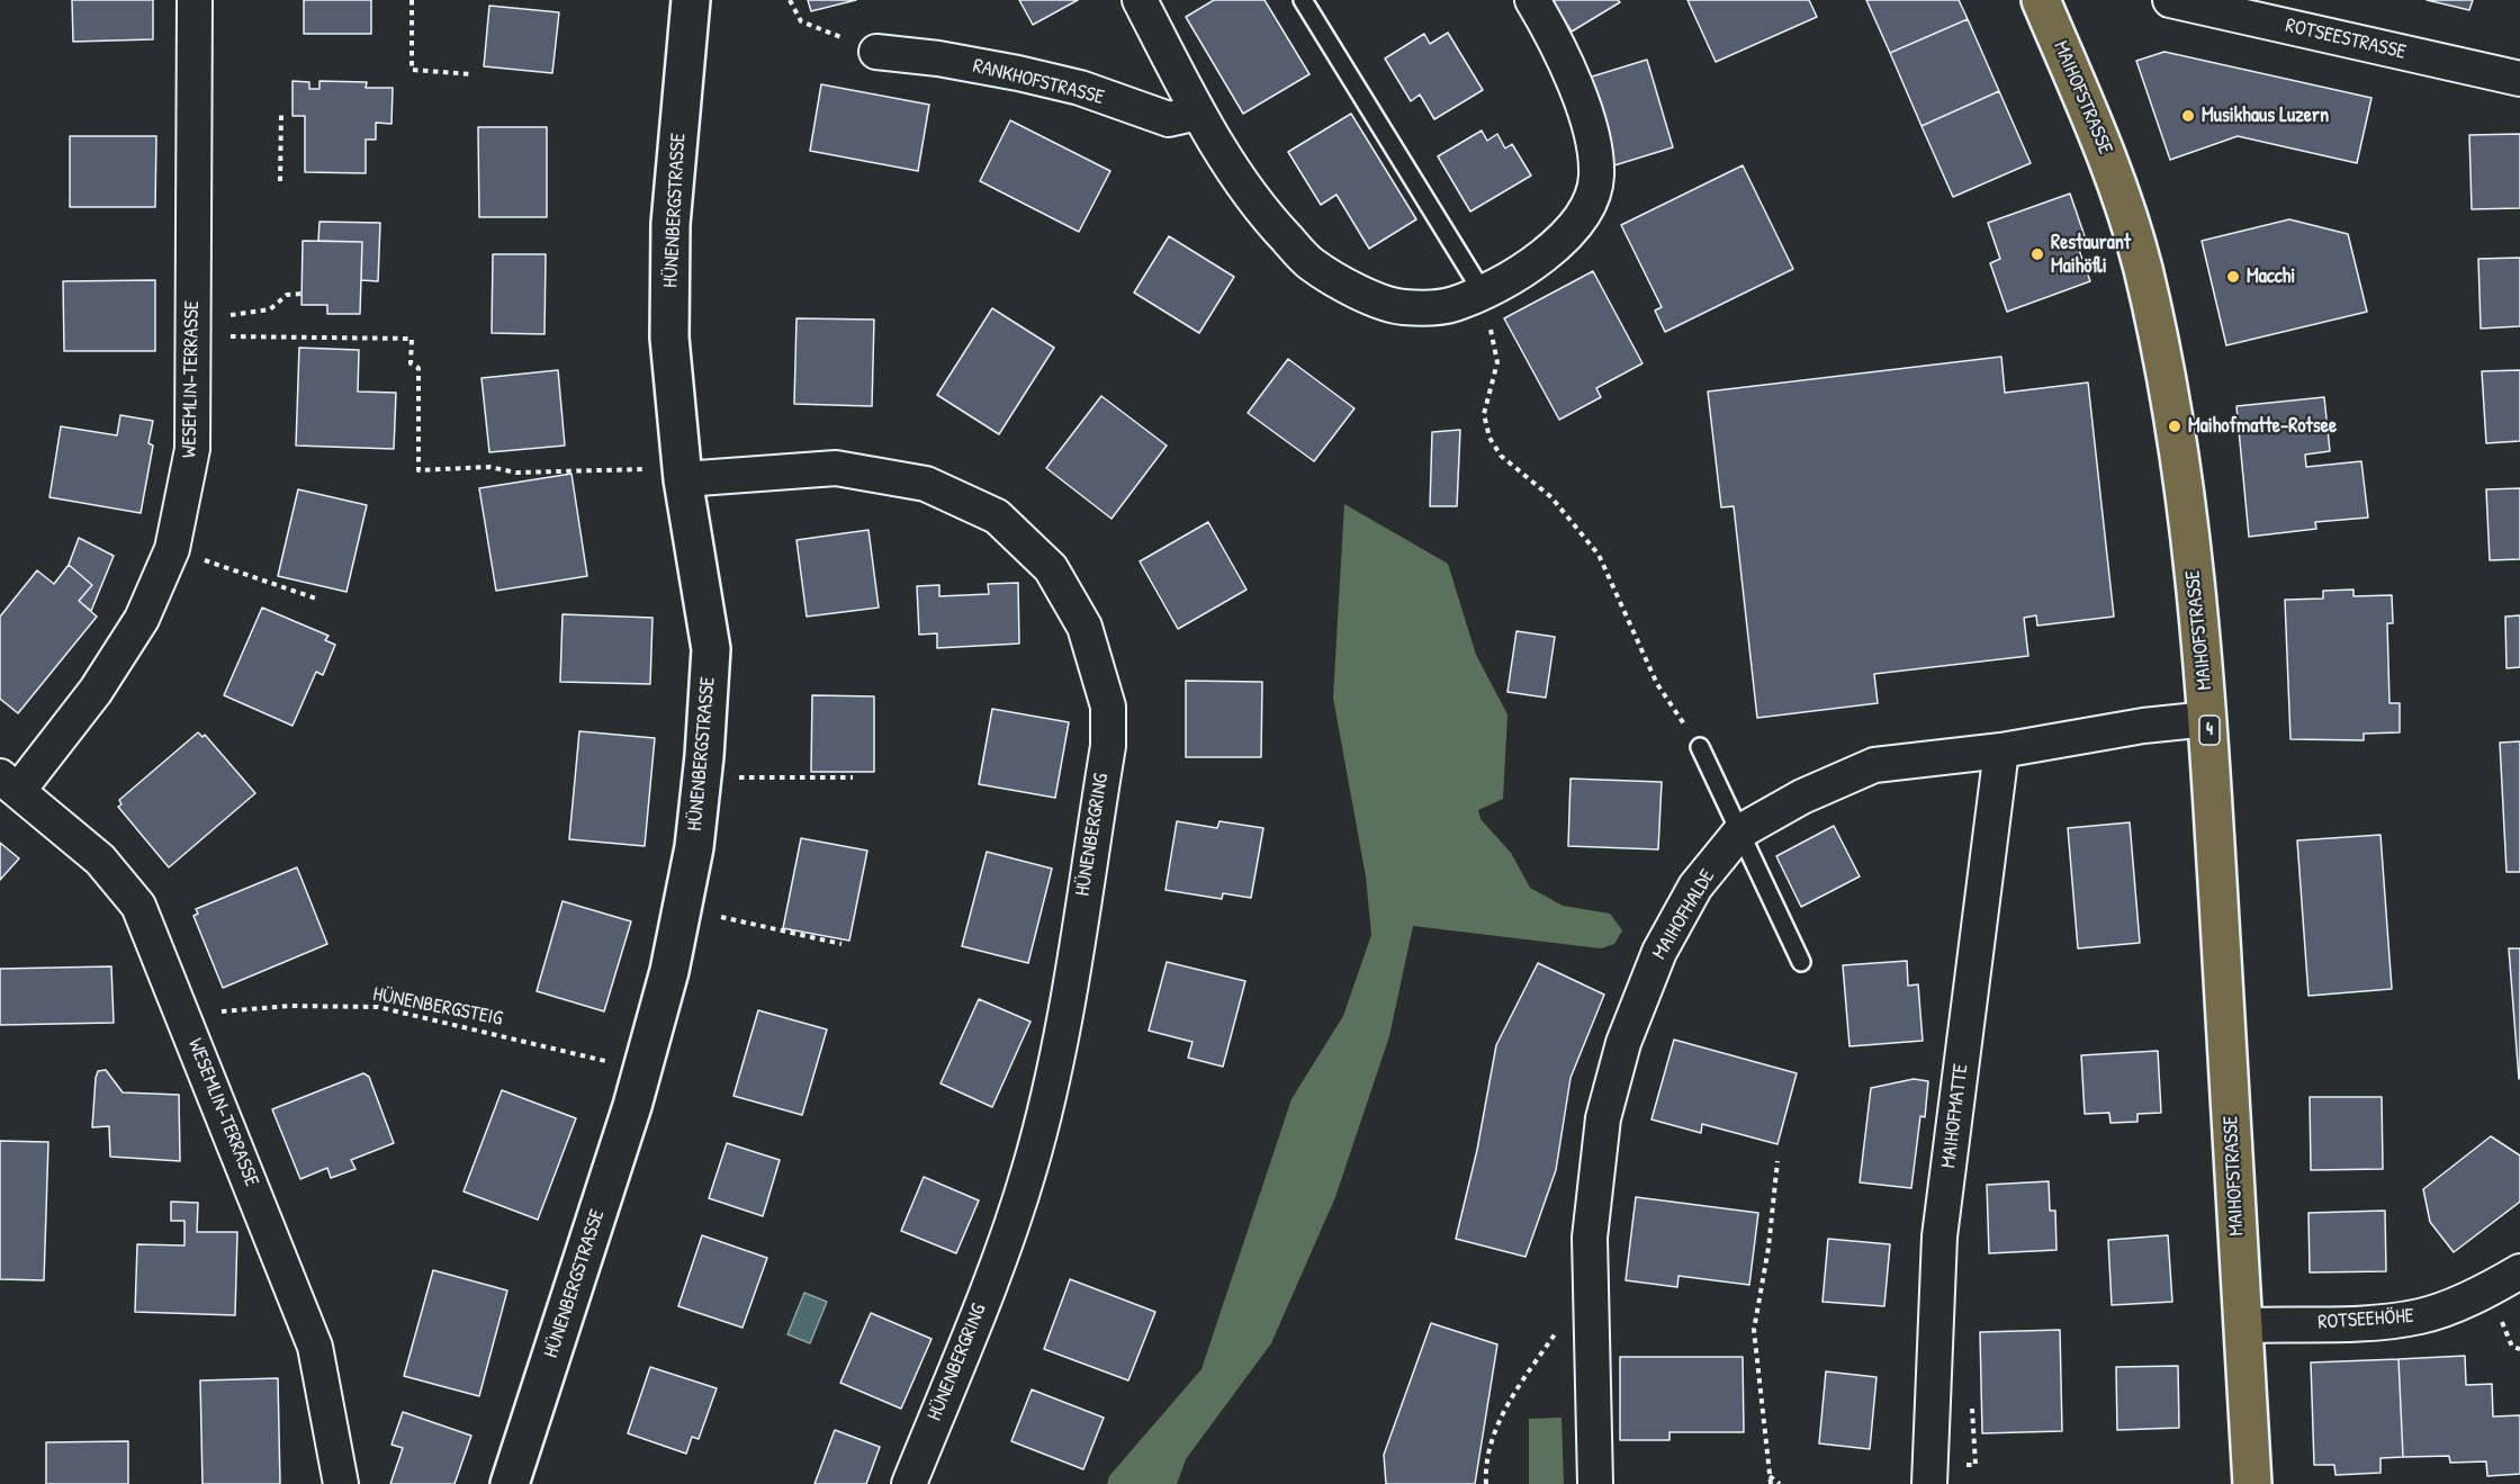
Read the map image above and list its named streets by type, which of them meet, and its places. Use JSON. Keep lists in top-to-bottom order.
{
  "streets": {
    "main road": ["MAIHOFSTRASSE", "4"],
    "street": [
      "ROTSEESTRASSE",
      "RANKHOFSTRASSE",
      "HÜNENBERGSTRASSE",
      "WESEMLIN-TERRASSE",
      "HÜNENBERGRING",
      "MAIHOFHALDE",
      "MAIHOFMATTE",
      "ROTSEEHÖHE"
    ],
    "path": ["HÜNENBERGSTEIG"]
  },
  "crossings": [
    ["MAIHOFSTRASSE", "MAIHOFHALDE"],
    ["MAIHOFSTRASSE", "ROTSEEHÖHE"],
    ["HÜNENBERGSTRASSE", "HÜNENBERGRING"],
    ["HÜNENBERGSTRASSE", "HÜNENBERGSTEIG"],
    ["WESEMLIN-TERRASSE", "HÜNENBERGSTEIG"],
    ["MAIHOFHALDE", "MAIHOFMATTE"]
  ],
  "places": [
    "Musikhaus Luzern",
    "Restaurant Maihöfli",
    "Macchi",
    "Maihofmatte-Rotsee"
  ]
}
